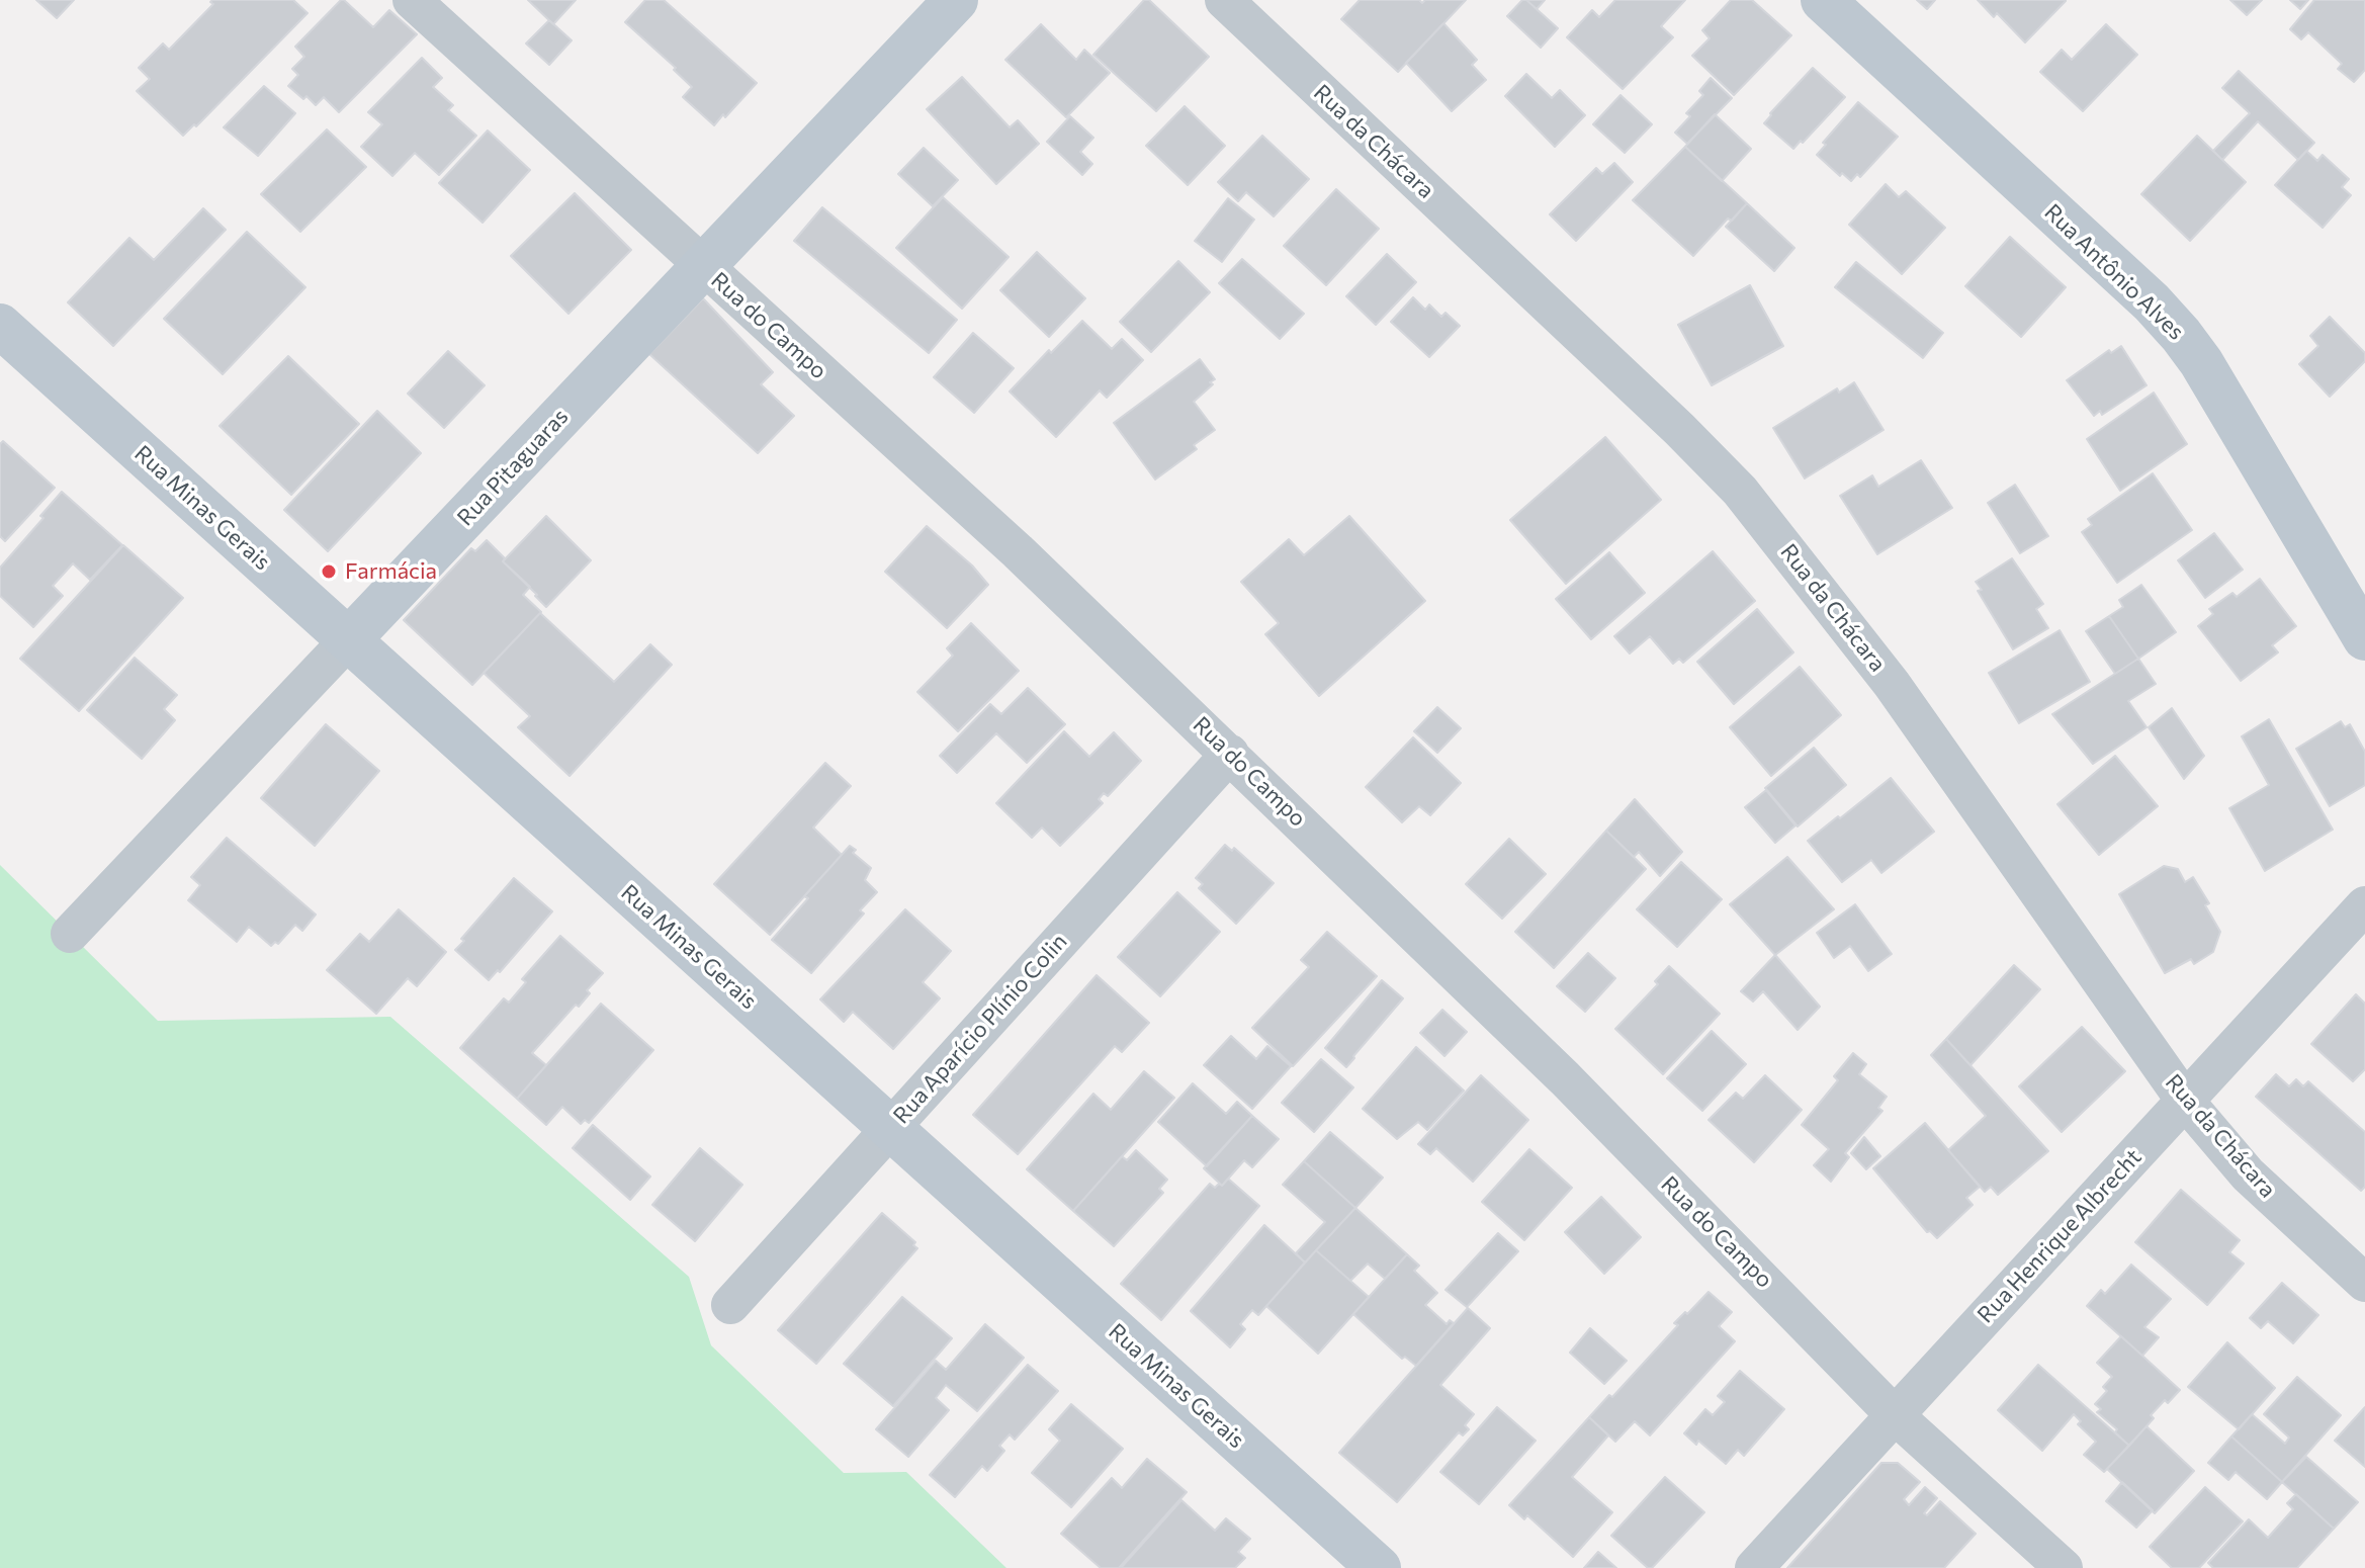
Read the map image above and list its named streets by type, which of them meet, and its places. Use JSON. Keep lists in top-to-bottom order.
{
  "streets": {
    "main road": ["Rua Antônio Alves", "Rua Pitaguaras", "Rua Minas Gerais"],
    "street": [
      "Rua da Chácara",
      "Rua do Campo",
      "Rua Aparício Plínio Colin",
      "Rua Henrique Albrecht"
    ]
  },
  "crossings": [
    ["Rua da Chácara", "Rua Henrique Albrecht"],
    ["Rua do Campo", "Rua Pitaguaras"],
    ["Rua do Campo", "Rua Aparício Plínio Colin"],
    ["Rua do Campo", "Rua Henrique Albrecht"],
    ["Rua Pitaguaras", "Rua Minas Gerais"],
    ["Rua Minas Gerais", "Rua Aparício Plínio Colin"]
  ],
  "places": ["Farmácia"]
}
